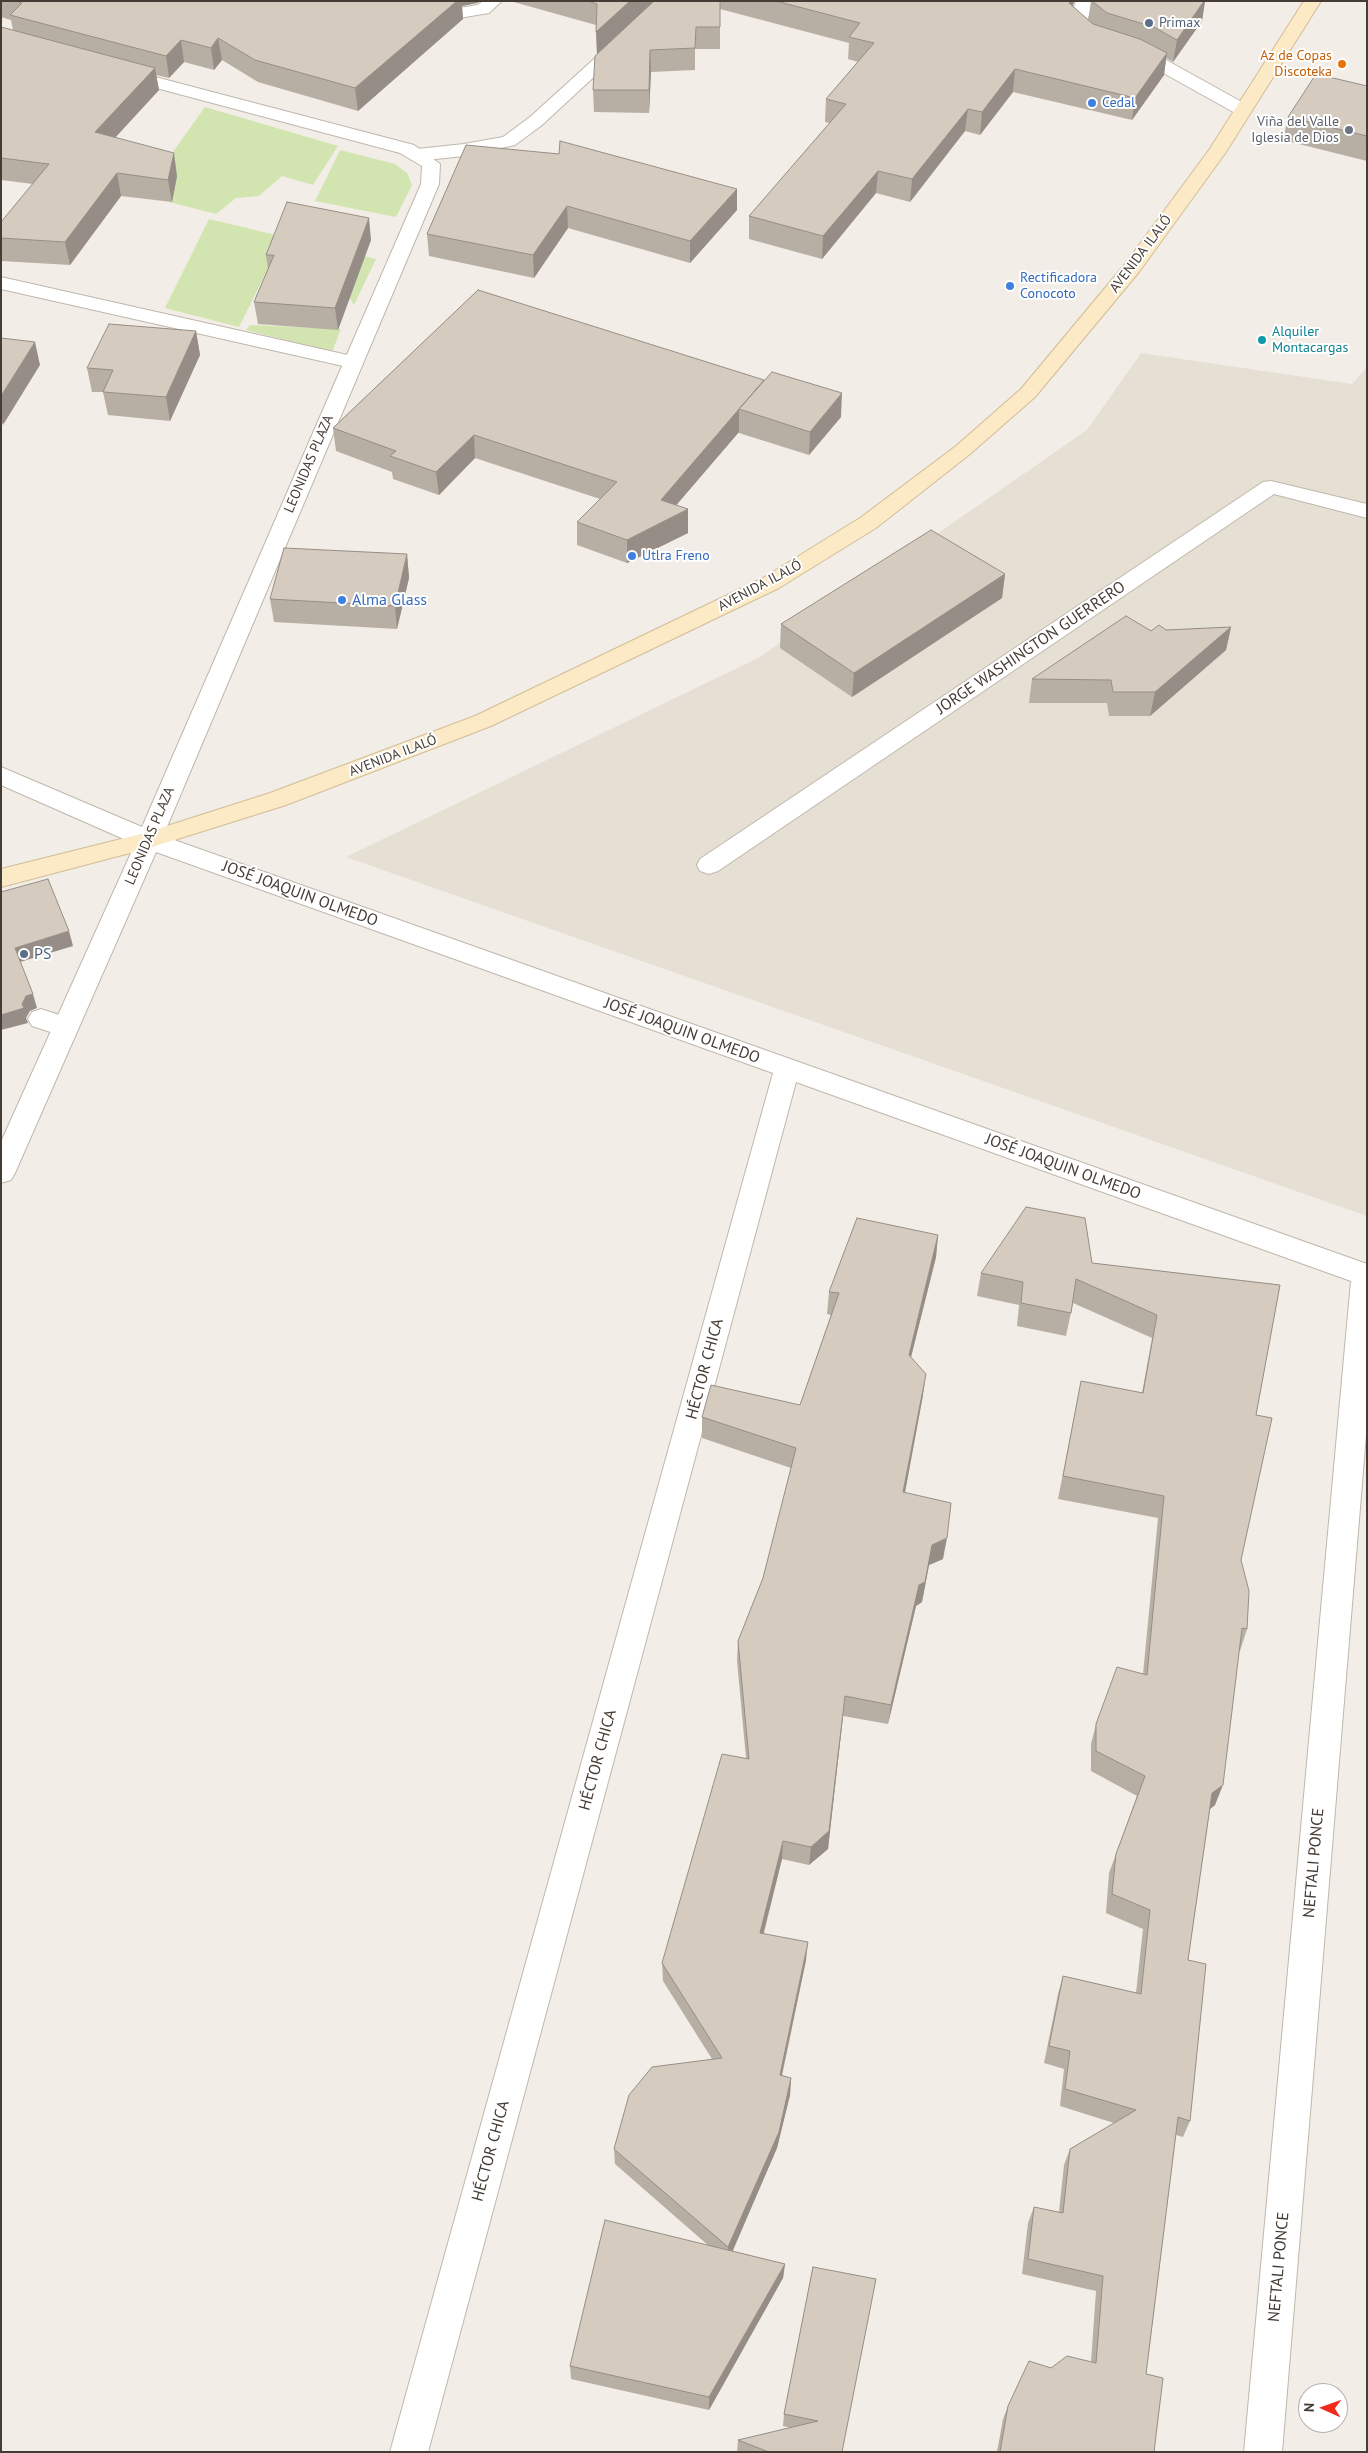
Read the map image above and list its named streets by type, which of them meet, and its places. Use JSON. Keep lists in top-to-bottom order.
{
  "streets": {
    "main road": ["AVENIDA ILALÓ"],
    "street": [
      "LEONIDAS PLAZA",
      "JORGE WASHINGTON GUERRERO",
      "JOSÉ JOAQUIN OLMEDO",
      "HÉCTOR CHICA",
      "NEFTALI PONCE"
    ]
  },
  "crossings": [
    ["AVENIDA ILALÓ", "LEONIDAS PLAZA"],
    ["AVENIDA ILALÓ", "JOSÉ JOAQUIN OLMEDO"],
    ["LEONIDAS PLAZA", "JOSÉ JOAQUIN OLMEDO"],
    ["JOSÉ JOAQUIN OLMEDO", "HÉCTOR CHICA"],
    ["JOSÉ JOAQUIN OLMEDO", "NEFTALI PONCE"]
  ],
  "places": [
    "Primax",
    "Az de Copas Discoteka",
    "Cedal",
    "Viña del Valle Iglesia de Dios",
    "Rectificadora Conocoto",
    "Alquiler Montacargas",
    "Utlra Freno",
    "Alma Glass",
    "PS"
  ],
  "north": "left"
}
